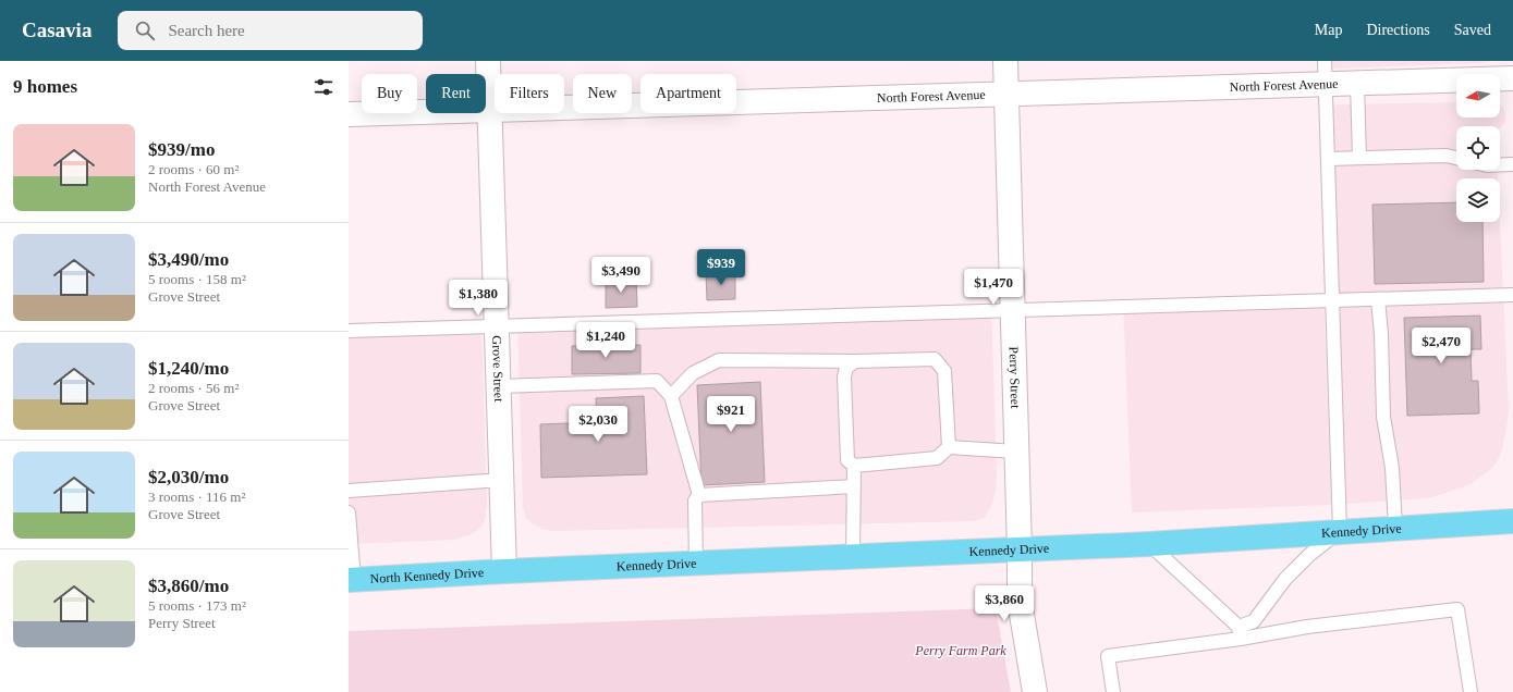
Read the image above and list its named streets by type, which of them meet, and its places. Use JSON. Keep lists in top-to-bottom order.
{
  "streets": {
    "main road": ["Kennedy Drive", "North Kennedy Drive"],
    "street": ["North Forest Avenue", "Grove Street", "Perry Street"]
  },
  "crossings": [
    ["North Forest Avenue", "Grove Street"],
    ["North Forest Avenue", "Perry Street"],
    ["Grove Street", "Kennedy Drive"],
    ["Grove Street", "North Kennedy Drive"],
    ["Perry Street", "Kennedy Drive"],
    ["Kennedy Drive", "North Kennedy Drive"]
  ],
  "parks": ["Perry Farm Park"],
  "north": "left",
  "page": {
    "header": "Casavia",
    "search": "Search here",
    "nav": ["Map", "Directions", "Saved"],
    "heading": "9 homes",
    "chip": [
      "Buy",
      "Rent",
      "Filters",
      "New",
      "Apartment"
    ],
    "list": [
      {
        "name": "$939/mo",
        "note": "2 rooms · 60 m² · North Forest Avenue"
      },
      {
        "name": "$3,490/mo",
        "note": "5 rooms · 158 m² · Grove Street"
      },
      {
        "name": "$1,240/mo",
        "note": "2 rooms · 56 m² · Grove Street"
      },
      {
        "name": "$2,030/mo",
        "note": "3 rooms · 116 m² · Grove Street"
      },
      {
        "name": "$3,860/mo",
        "note": "5 rooms · 173 m² · Perry Street"
      }
    ],
    "price": [
      "$939",
      "$3,490",
      "$1,470",
      "$1,380",
      "$1,240",
      "$2,470",
      "$921",
      "$2,030",
      "$3,860"
    ]
  }
}
